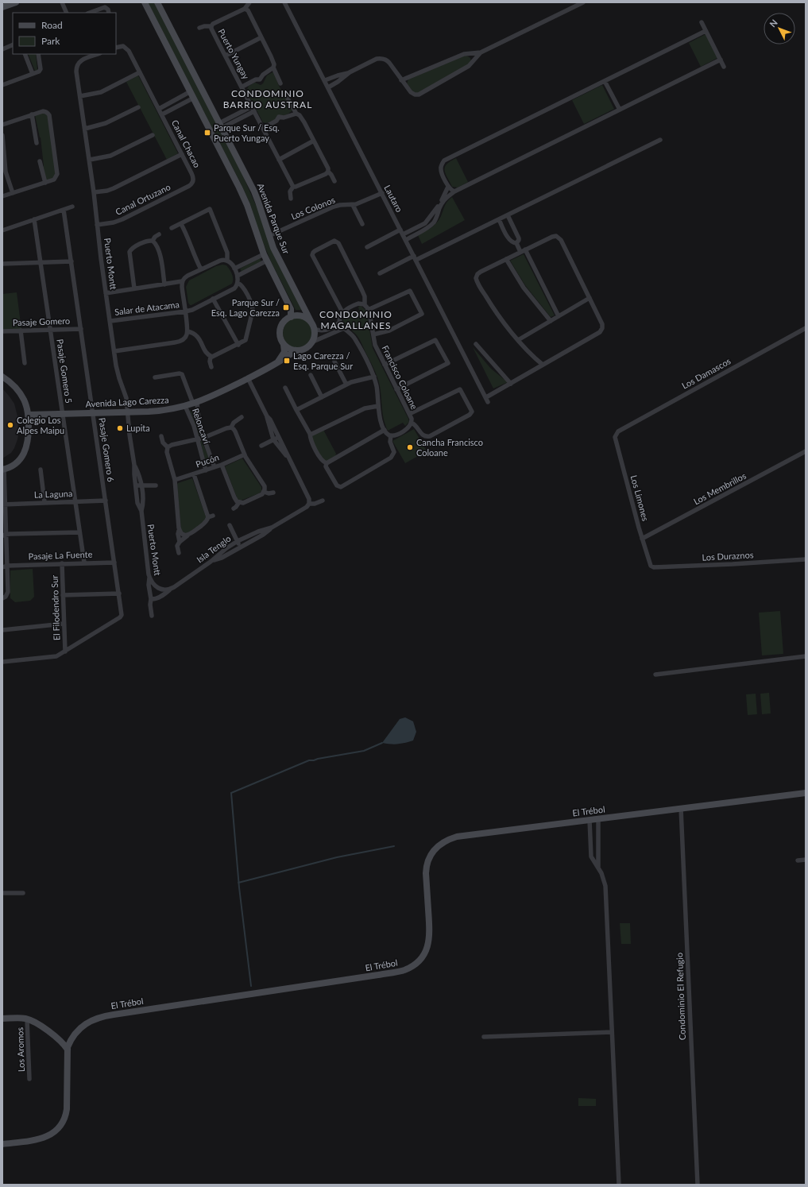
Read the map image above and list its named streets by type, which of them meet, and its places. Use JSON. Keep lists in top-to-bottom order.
{
  "streets": {
    "street": [
      "Puerto Yungay",
      "Canal Chacao",
      "Lautaro",
      "Canal Ortuzano",
      "Los Colonos",
      "Avenida Parque Sur",
      "Puerto Montt",
      "Salar de Atacama",
      "Pasaje Gomero",
      "Pasaje Gomero 5",
      "Los Damascos",
      "Francisco Coloane",
      "Avenida Lago Carezza",
      "Reloncaví",
      "Pasaje Gomero 6",
      "Pucón",
      "Los Membrillos",
      "La Laguna",
      "Los Limones",
      "Isla Tenglo",
      "Pasaje La Fuente",
      "Los Duraznos",
      "El Filodendro Sur",
      "El Trébol",
      "Condominio El Refugio",
      "Los Aromos"
    ]
  },
  "crossings": [
    ["Canal Chacao", "Canal Ortuzano"],
    ["Lautaro", "Los Colonos"],
    ["Canal Ortuzano", "Puerto Montt"],
    ["Los Colonos", "Avenida Parque Sur"],
    ["Avenida Parque Sur", "Avenida Lago Carezza"],
    ["Puerto Montt", "Salar de Atacama"],
    ["Puerto Montt", "Avenida Lago Carezza"],
    ["Puerto Montt", "Isla Tenglo"],
    ["Pasaje Gomero", "Pasaje Gomero 5"],
    ["Pasaje Gomero", "Pasaje Gomero 6"],
    ["Pasaje Gomero 5", "Avenida Lago Carezza"],
    ["Pasaje Gomero 5", "La Laguna"],
    ["Pasaje Gomero 5", "Pasaje La Fuente"],
    ["Los Damascos", "Los Limones"],
    ["Avenida Lago Carezza", "Reloncaví"],
    ["Avenida Lago Carezza", "Pasaje Gomero 6"],
    ["Reloncaví", "Pucón"],
    ["Pasaje Gomero 6", "La Laguna"],
    ["Pasaje Gomero 6", "Pasaje La Fuente"],
    ["Pasaje Gomero 6", "El Filodendro Sur"],
    ["Los Membrillos", "Los Limones"],
    ["Los Limones", "Los Duraznos"],
    ["Pasaje La Fuente", "El Filodendro Sur"],
    ["El Trébol", "Condominio El Refugio"]
  ],
  "districts": ["CONDOMINIO BARRIO AUSTRAL", "CONDOMINIO MAGALLANES"],
  "places": {
    "transit": ["Parque Sur / Esq. Puerto Yungay", "Parque Sur / Esq. Lago Carezza", "Lago Carezza / Esq. Parque Sur"],
    "other": ["Colegio Los Alpes Maipu", "Lupita", "Cancha Francisco Coloane"]
  },
  "legend": ["Road", "Park"],
  "north": "top left"
}
